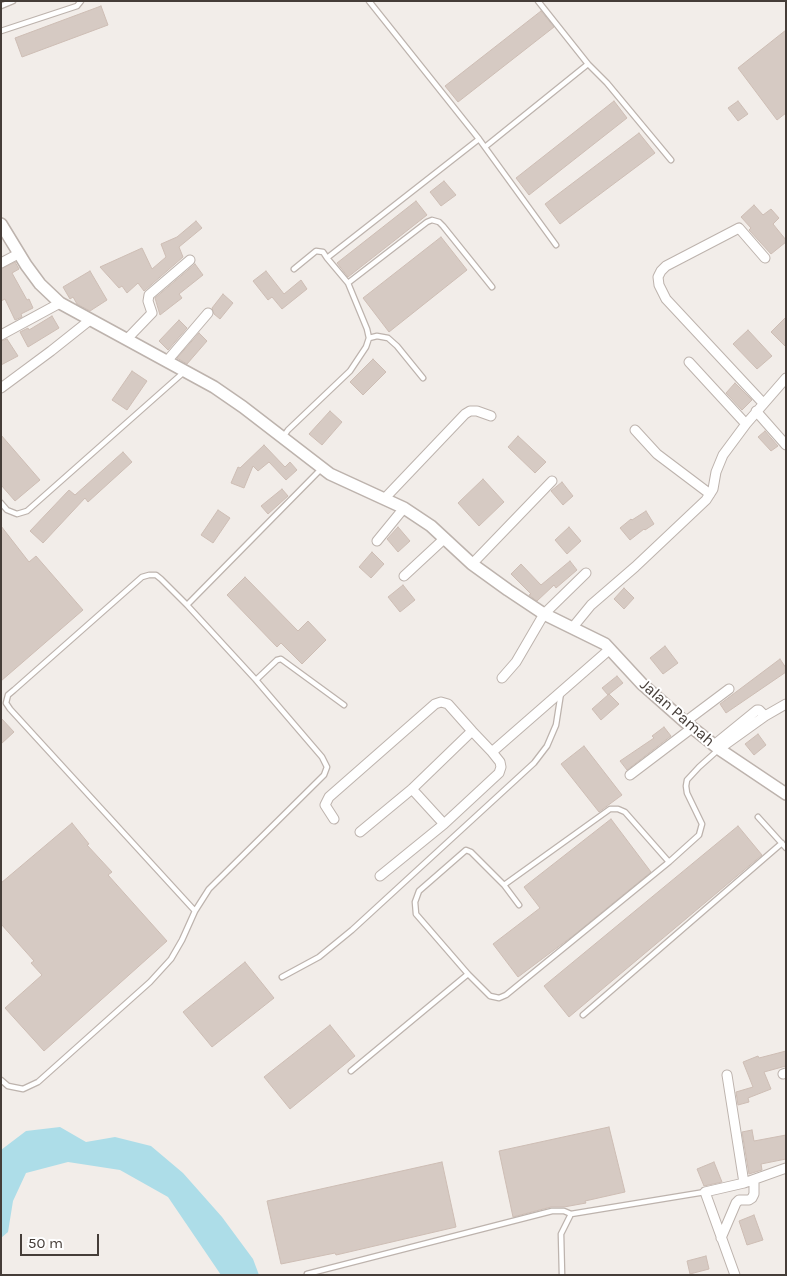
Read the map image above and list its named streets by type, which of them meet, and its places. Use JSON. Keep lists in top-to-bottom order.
{
  "streets": {
    "street": ["Jalan Pamah"]
  },
  "scale_bar": "50 m"
}
